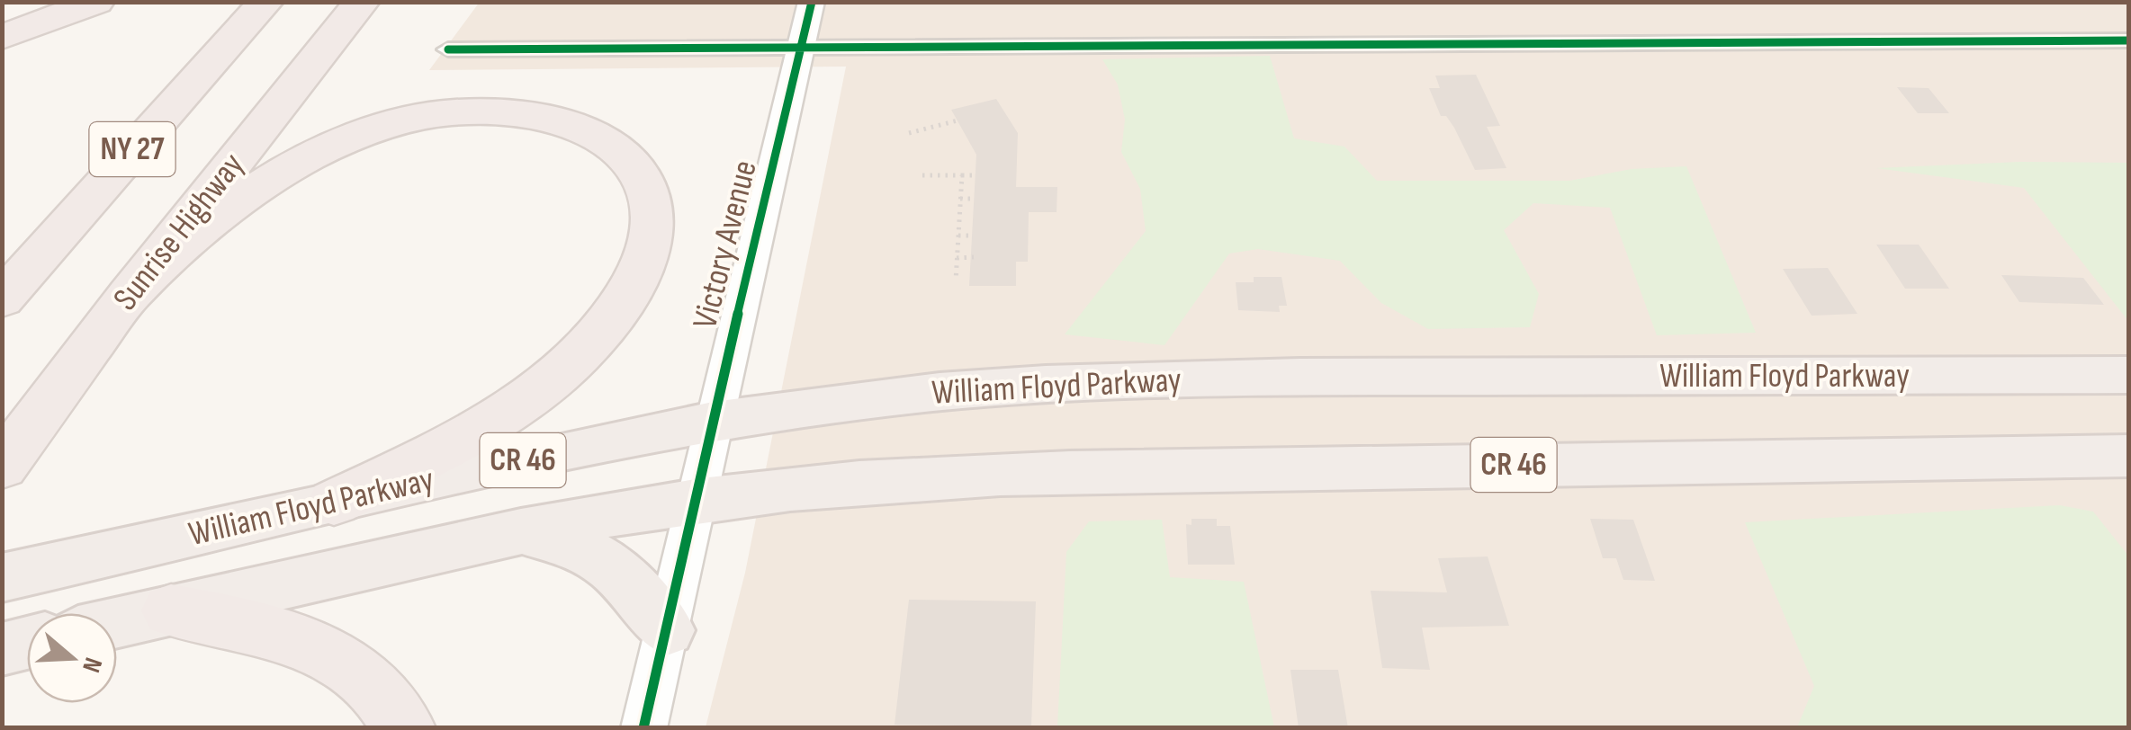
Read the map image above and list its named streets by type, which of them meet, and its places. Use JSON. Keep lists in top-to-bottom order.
{
  "streets": {
    "highway": [
      "NY 27",
      "Sunrise Highway",
      "William Floyd Parkway",
      "CR 46"
    ],
    "street": ["Victory Avenue"]
  },
  "crossings": [
    ["Victory Avenue", "William Floyd Parkway"]
  ],
  "north": "right"
}
